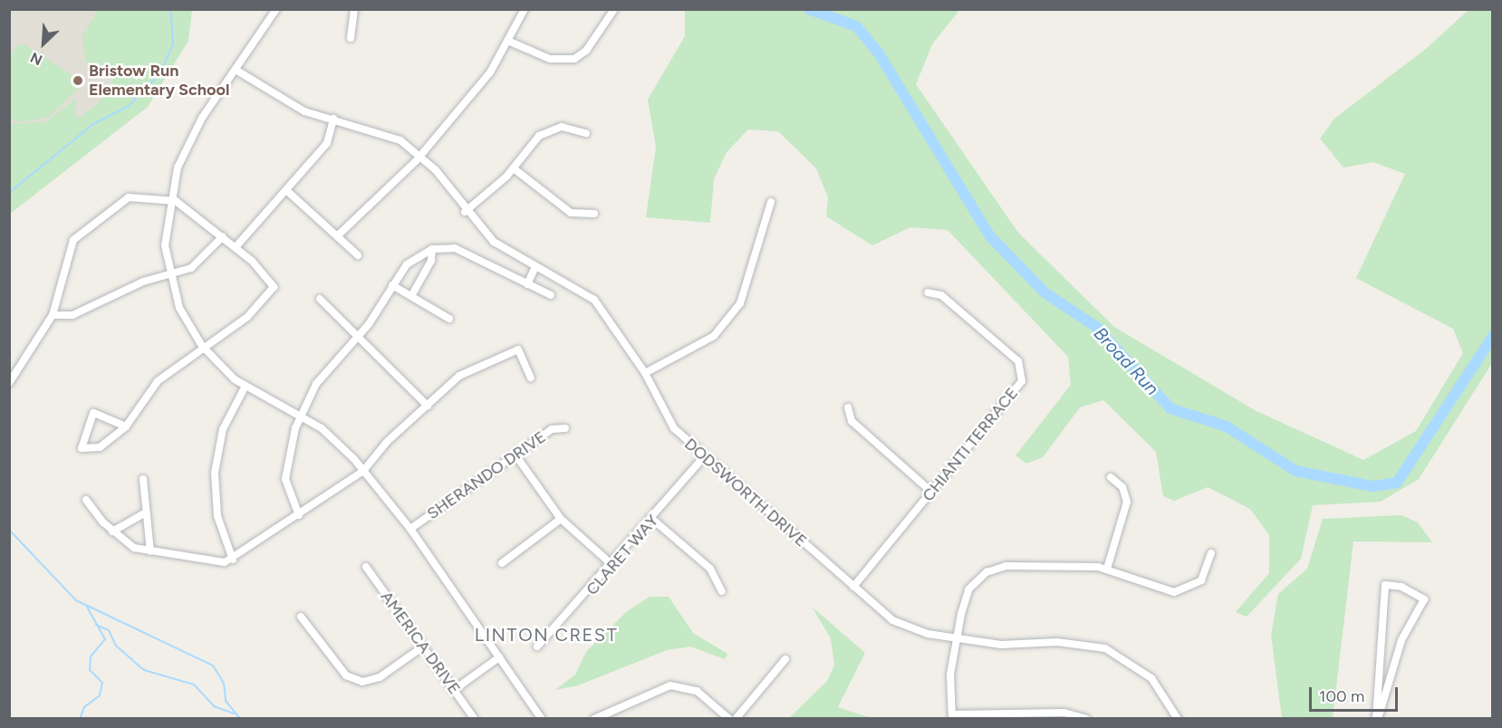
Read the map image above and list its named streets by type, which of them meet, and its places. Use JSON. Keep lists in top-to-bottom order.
{
  "streets": {
    "street": [
      "CHIANTI TERRACE",
      "SHERANDO DRIVE",
      "DODSWORTH DRIVE",
      "CLARET WAY",
      "AMERICA DRIVE"
    ]
  },
  "crossings": [
    ["CHIANTI TERRACE", "DODSWORTH DRIVE"],
    ["DODSWORTH DRIVE", "CLARET WAY"]
  ],
  "districts": ["LINTON CREST"],
  "water": ["Broad Run"],
  "places": ["Bristow Run Elementary School"],
  "scale_bar": "100 m",
  "north": "bottom left"
}
